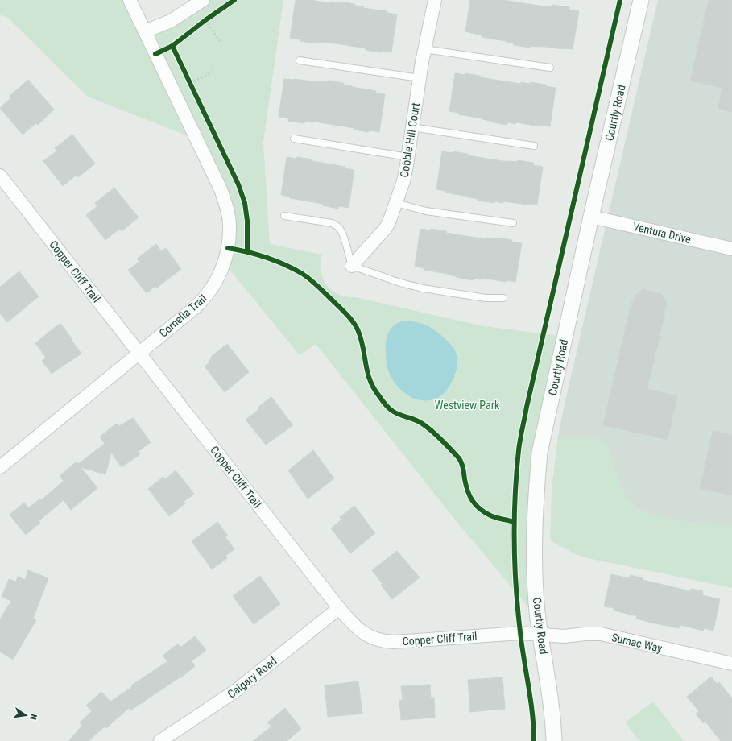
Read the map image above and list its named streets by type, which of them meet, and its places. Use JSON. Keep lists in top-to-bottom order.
{
  "streets": {
    "street": [
      "Courtly Road",
      "Cobble Hill Court",
      "Ventura Drive",
      "Copper Cliff Trail",
      "Cornelia Trail",
      "Sumac Way",
      "Calgary Road"
    ]
  },
  "crossings": [
    ["Courtly Road", "Ventura Drive"],
    ["Courtly Road", "Copper Cliff Trail"],
    ["Courtly Road", "Sumac Way"],
    ["Copper Cliff Trail", "Cornelia Trail"],
    ["Copper Cliff Trail", "Sumac Way"],
    ["Copper Cliff Trail", "Calgary Road"]
  ],
  "parks": ["Westview Park"],
  "north": "right"
}
